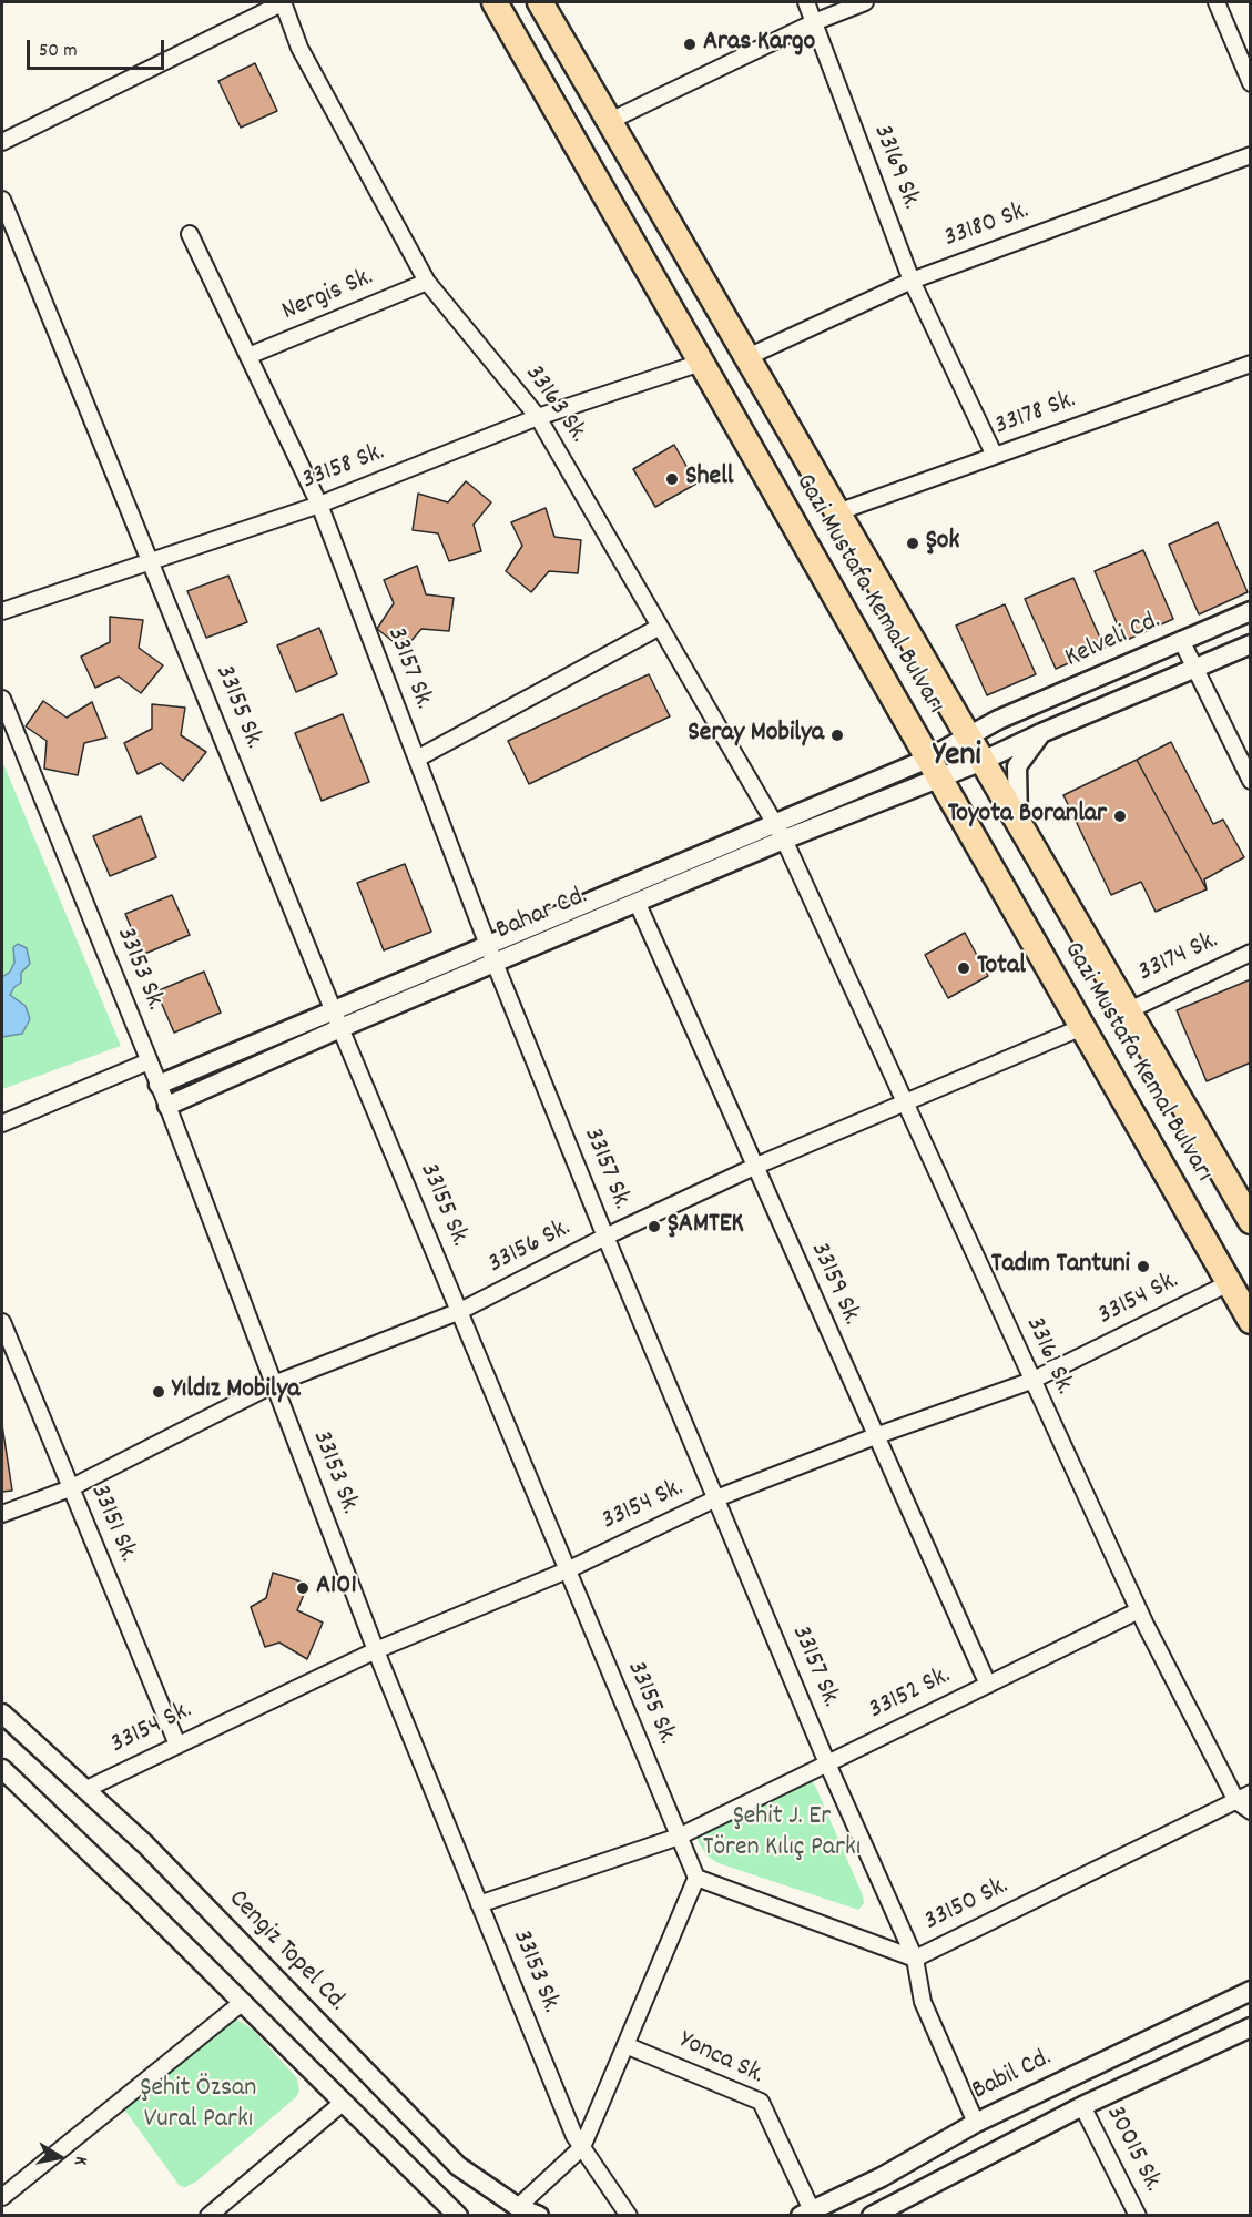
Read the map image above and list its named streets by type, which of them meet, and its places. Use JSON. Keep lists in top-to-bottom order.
{
  "streets": {
    "highway": ["Gazi Mustafa Kemal Bulvarı"],
    "street": [
      "33169 Sk.",
      "33180 Sk.",
      "Nergis Sk.",
      "33163 Sk.",
      "33178 Sk.",
      "33158 Sk.",
      "Kelveli Cd.",
      "33157 Sk.",
      "33155 Sk.",
      "Bahar Cd.",
      "33174 Sk.",
      "33153 Sk.",
      "33156 Sk.",
      "33159 Sk.",
      "33154 Sk.",
      "33161 Sk.",
      "33151 Sk.",
      "33152 Sk.",
      "33150 Sk.",
      "Cengiz Topel Cd.",
      "Yonca Sk.",
      "Babil Cd.",
      "30015 Sk."
    ]
  },
  "crossings": [
    ["33169 Sk.", "33180 Sk."],
    ["33169 Sk.", "33178 Sk."],
    ["33180 Sk.", "Gazi Mustafa Kemal Bulvarı"],
    ["Nergis Sk.", "33163 Sk."],
    ["Nergis Sk.", "33157 Sk."],
    ["33163 Sk.", "33158 Sk."],
    ["33163 Sk.", "Bahar Cd."],
    ["33163 Sk.", "33161 Sk."],
    ["33178 Sk.", "Gazi Mustafa Kemal Bulvarı"],
    ["33158 Sk.", "Gazi Mustafa Kemal Bulvarı"],
    ["33158 Sk.", "33157 Sk."],
    ["33158 Sk.", "33155 Sk."],
    ["Gazi Mustafa Kemal Bulvarı", "Kelveli Cd."],
    ["Gazi Mustafa Kemal Bulvarı", "Bahar Cd."],
    ["Gazi Mustafa Kemal Bulvarı", "33174 Sk."],
    ["Gazi Mustafa Kemal Bulvarı", "33156 Sk."],
    ["Gazi Mustafa Kemal Bulvarı", "33154 Sk."],
    ["Kelveli Cd.", "Bahar Cd."],
    ["33157 Sk.", "Bahar Cd."],
    ["33157 Sk.", "33156 Sk."],
    ["33157 Sk.", "33154 Sk."],
    ["33157 Sk.", "33152 Sk."],
    ["33157 Sk.", "33150 Sk."],
    ["33157 Sk.", "Babil Cd."],
    ["33155 Sk.", "Bahar Cd."],
    ["33155 Sk.", "33156 Sk."],
    ["33155 Sk.", "33154 Sk."],
    ["33155 Sk.", "33152 Sk."],
    ["33155 Sk.", "33150 Sk."],
    ["Bahar Cd.", "33153 Sk."],
    ["Bahar Cd.", "33159 Sk."],
    ["Bahar Cd.", "33161 Sk."],
    ["33153 Sk.", "33156 Sk."],
    ["33153 Sk.", "33154 Sk."],
    ["33153 Sk.", "33152 Sk."],
    ["33156 Sk.", "33159 Sk."],
    ["33156 Sk.", "33161 Sk."],
    ["33156 Sk.", "33151 Sk."],
    ["33159 Sk.", "33154 Sk."],
    ["33159 Sk.", "33152 Sk."],
    ["33154 Sk.", "33161 Sk."],
    ["33154 Sk.", "33151 Sk."],
    ["33154 Sk.", "Cengiz Topel Cd."],
    ["33161 Sk.", "33152 Sk."],
    ["33161 Sk.", "33150 Sk."],
    ["Yonca Sk.", "Babil Cd."]
  ],
  "districts": ["Yeni"],
  "parks": ["Şehit J. Er Tören Kılıç Parkı", "Şehit Özsan Vural Parkı"],
  "places": [
    "Aras Kargo",
    "Shell",
    "Şok",
    "Seray Mobilya",
    "Toyota Boranlar",
    "Total",
    "ŞAMTEK",
    "Tadım Tantuni",
    "Yıldız Mobilya",
    "A101"
  ],
  "scale_bar": "50 m",
  "north": "right"
}
